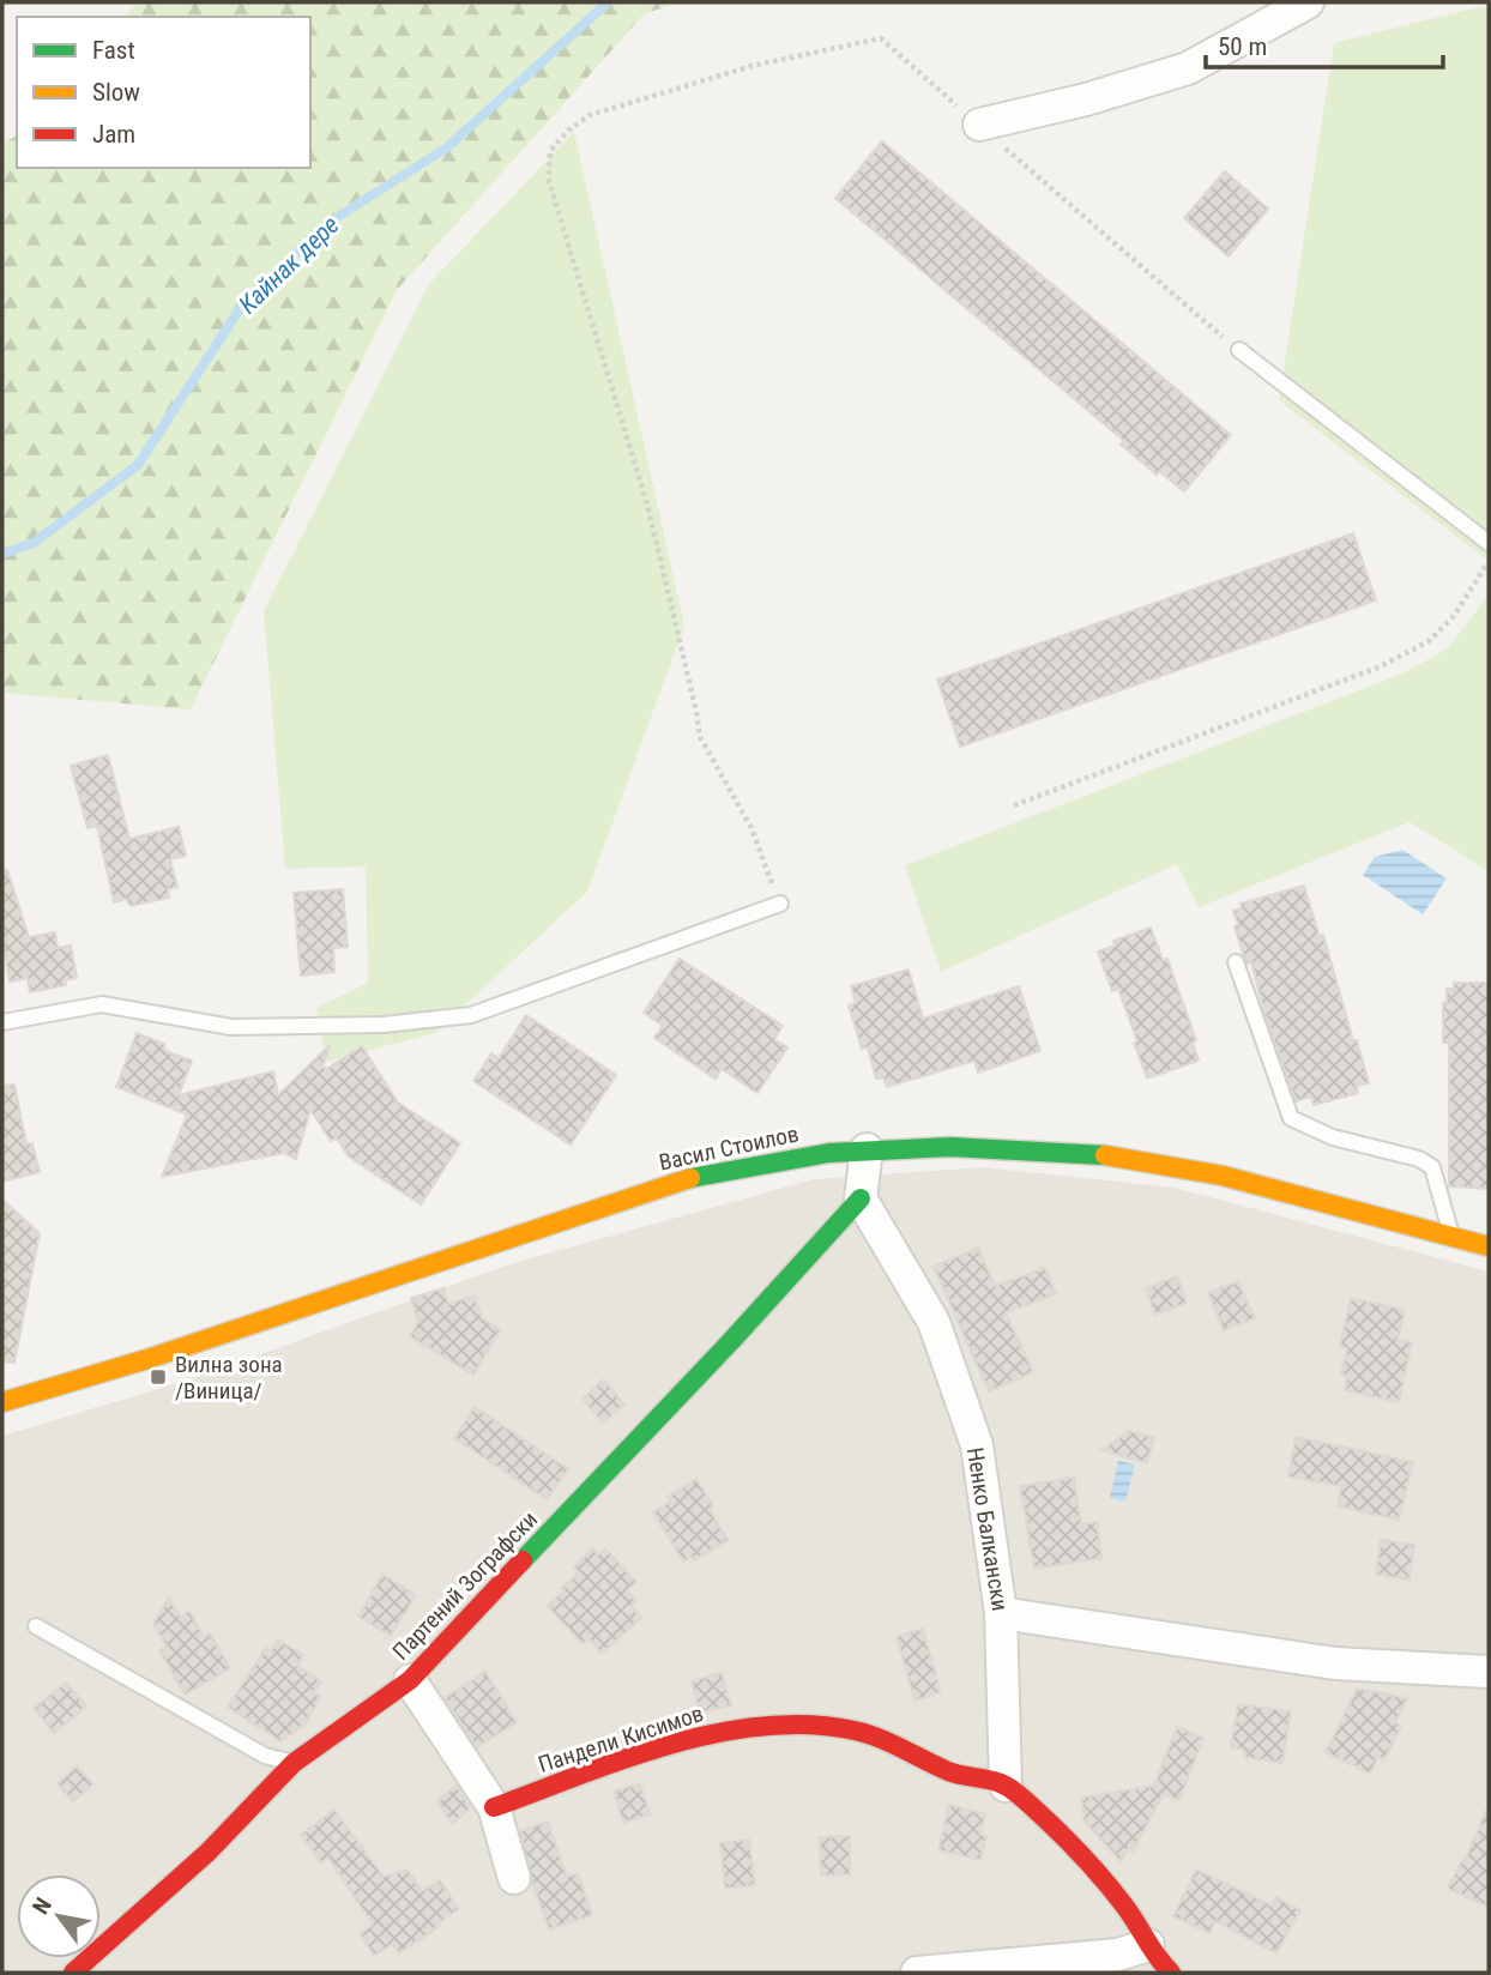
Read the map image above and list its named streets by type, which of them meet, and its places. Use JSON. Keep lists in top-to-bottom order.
{
  "streets": {
    "street": [
      "Васил Стоилов",
      "Ненко Балкански",
      "Партений Зографски",
      "Пандели Кисимов"
    ]
  },
  "crossings": [
    ["Ненко Балкански", "Партений Зографски"],
    ["Ненко Балкански", "Пандели Кисимов"]
  ],
  "water": ["Кайнак дере"],
  "places": {
    "transit": ["Вилна зона /Виница/"]
  },
  "legend": ["Fast", "Slow", "Jam"],
  "scale_bar": "50 m",
  "north": "top left"
}
